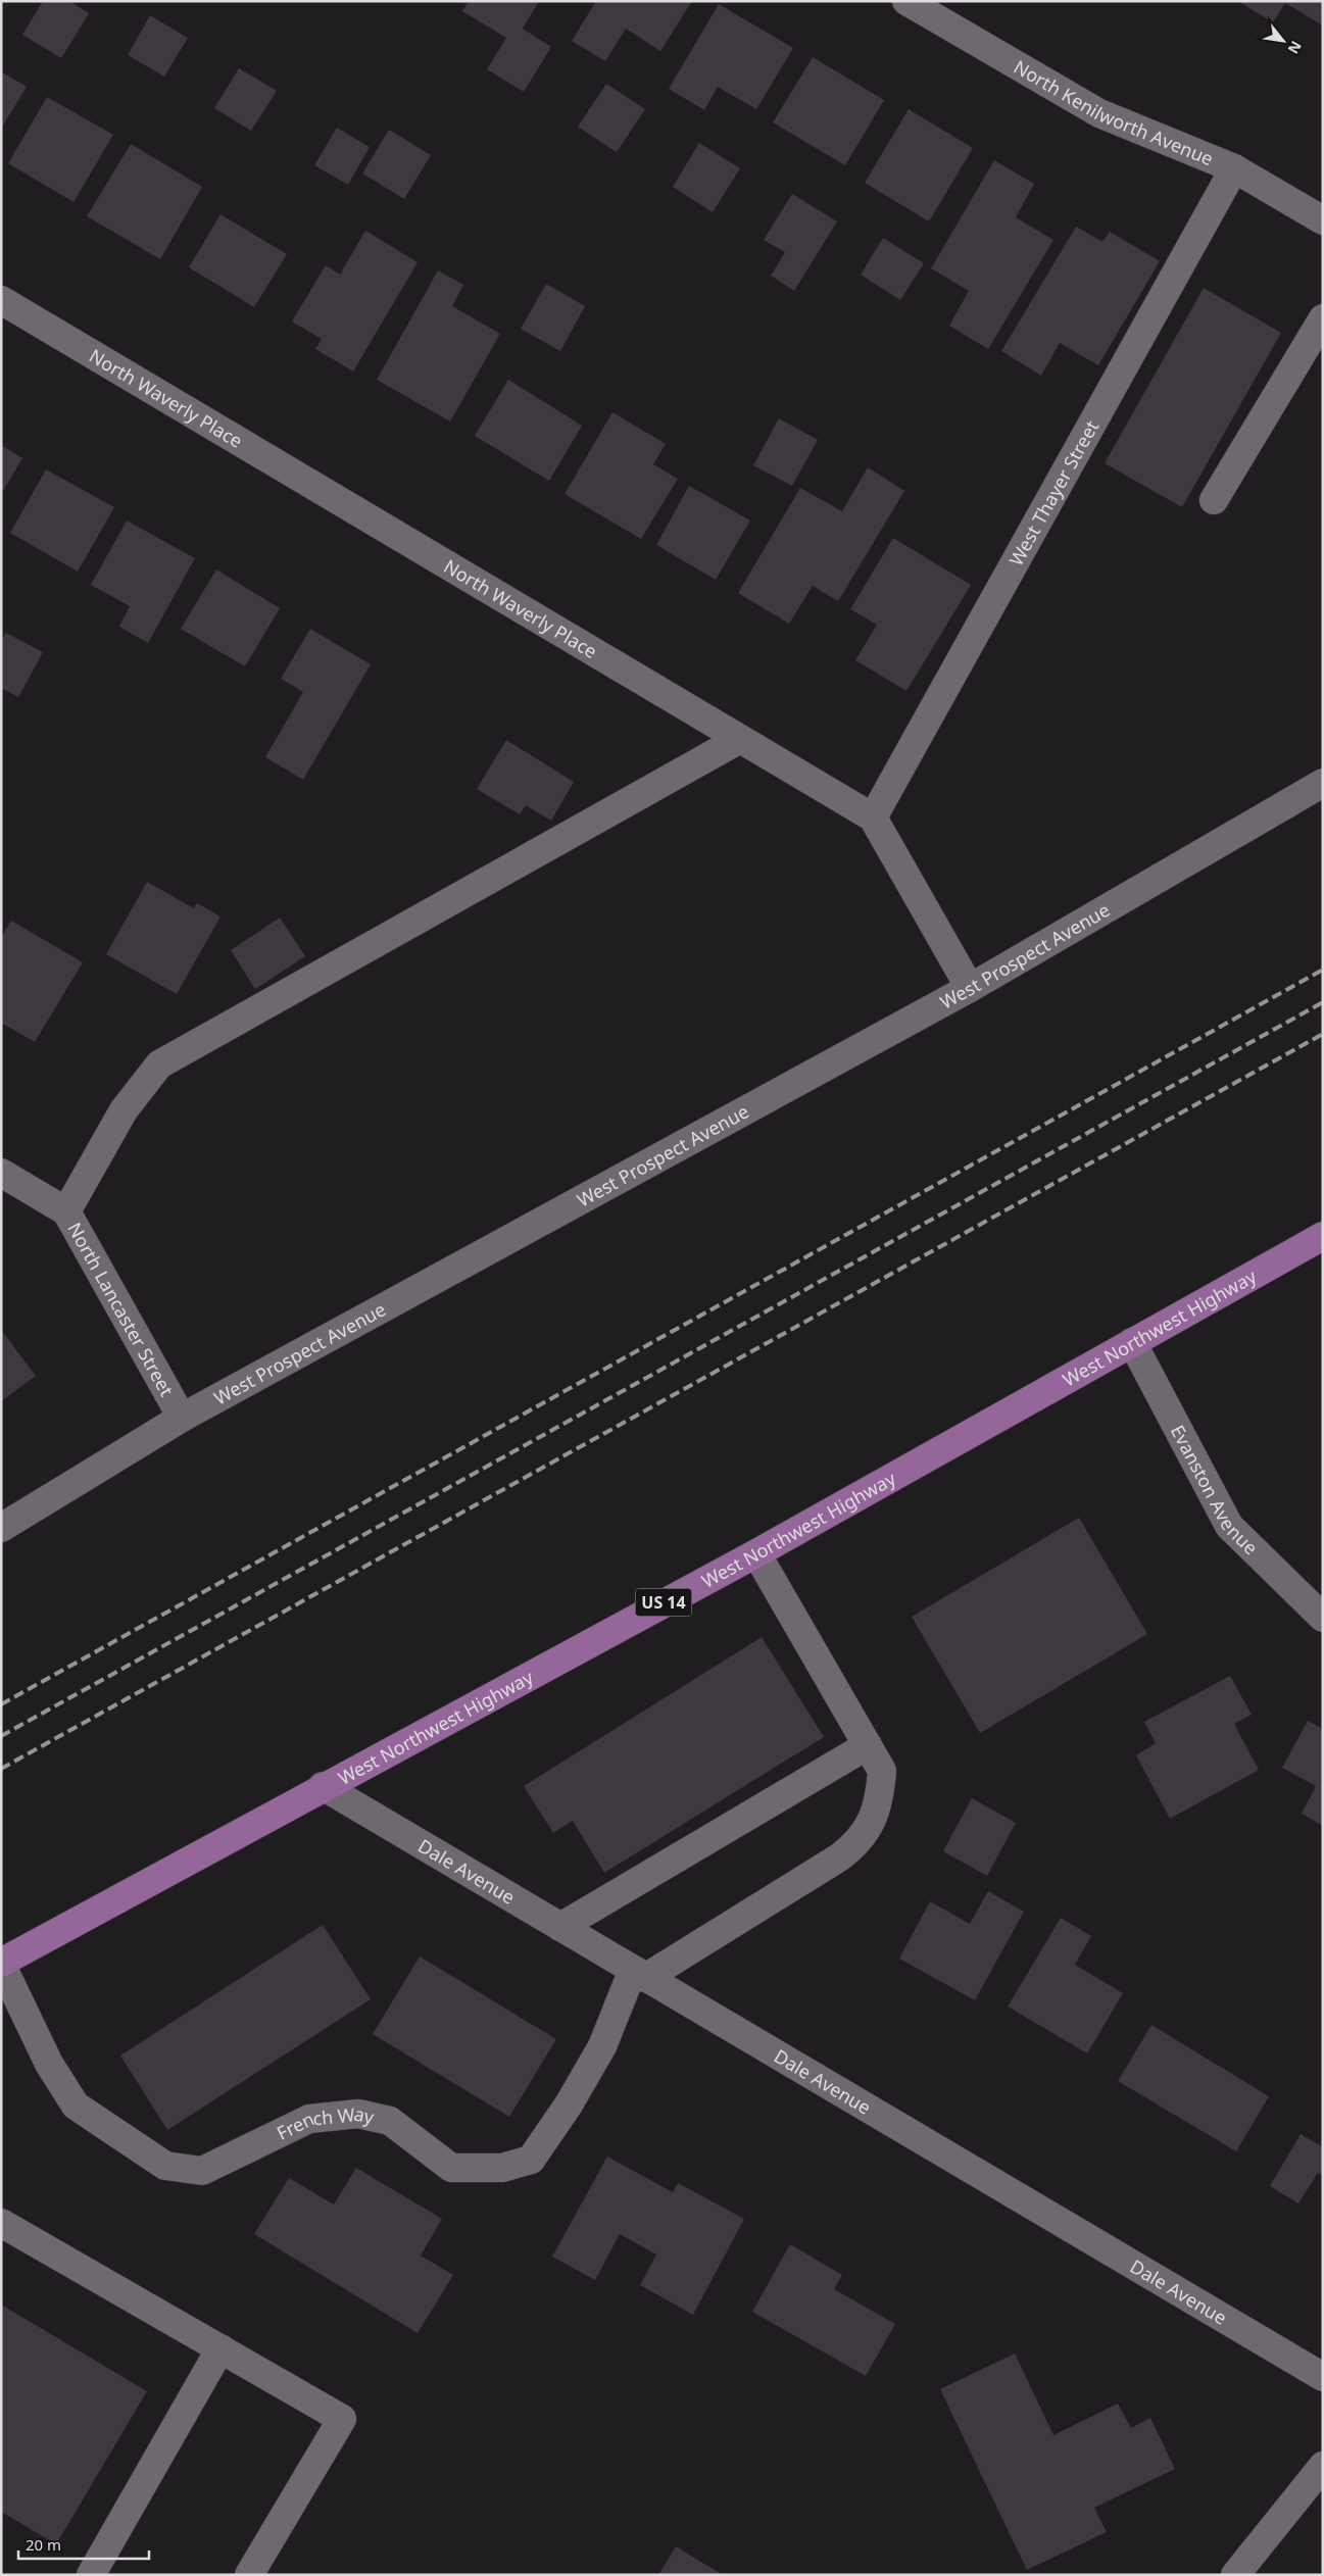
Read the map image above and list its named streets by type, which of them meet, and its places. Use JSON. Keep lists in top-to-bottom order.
{
  "streets": {
    "main road": ["West Northwest Highway", "US 14"],
    "street": [
      "North Kenilworth Avenue",
      "North Waverly Place",
      "West Thayer Street",
      "West Prospect Avenue",
      "North Lancaster Street",
      "Evanston Avenue",
      "Dale Avenue",
      "French Way"
    ]
  },
  "crossings": [
    ["North Kenilworth Avenue", "West Thayer Street"],
    ["North Waverly Place", "West Thayer Street"],
    ["North Waverly Place", "West Prospect Avenue"],
    ["West Prospect Avenue", "North Lancaster Street"],
    ["West Northwest Highway", "Evanston Avenue"],
    ["West Northwest Highway", "Dale Avenue"],
    ["West Northwest Highway", "French Way"],
    ["Dale Avenue", "French Way"]
  ],
  "scale_bar": "20 m",
  "north": "bottom right"
}
